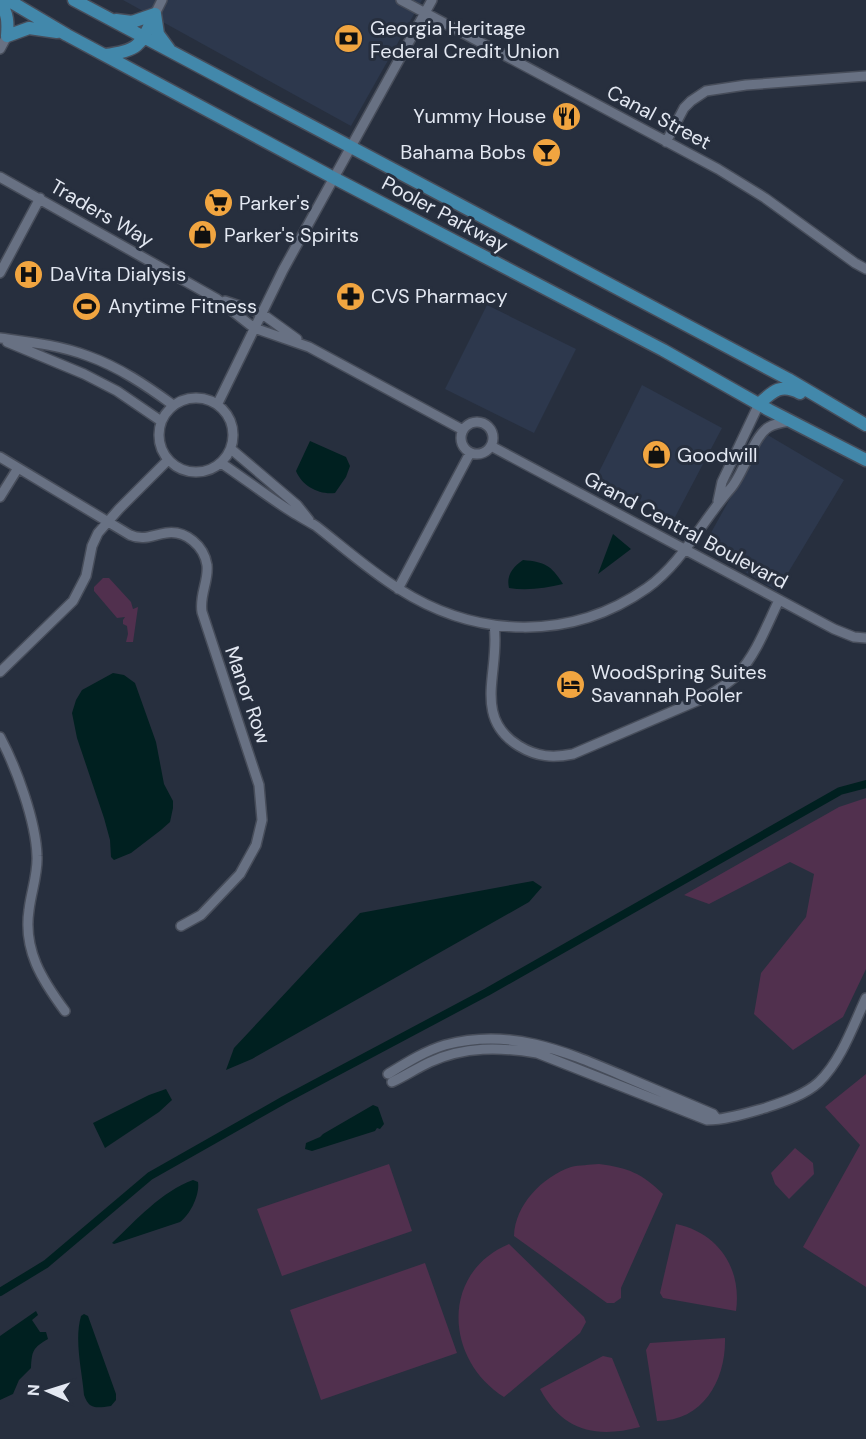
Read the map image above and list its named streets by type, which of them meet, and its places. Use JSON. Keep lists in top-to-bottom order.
{
  "streets": {
    "main road": ["Pooler Parkway"],
    "street": [
      "Canal Street",
      "Traders Way",
      "Grand Central Boulevard",
      "Manor Row"
    ]
  },
  "places": {
    "bank": ["Georgia Heritage Federal Credit Union"],
    "restaurant": ["Yummy House"],
    "bar": ["Bahama Bobs"],
    "supermarket": ["Parker's"],
    "shop": ["Parker's Spirits", "Goodwill"],
    "hospital": ["DaVita Dialysis"],
    "pharmacy": ["CVS Pharmacy"],
    "sports": ["Anytime Fitness"],
    "hotel": ["WoodSpring Suites Savannah Pooler"]
  },
  "north": "left"
}
